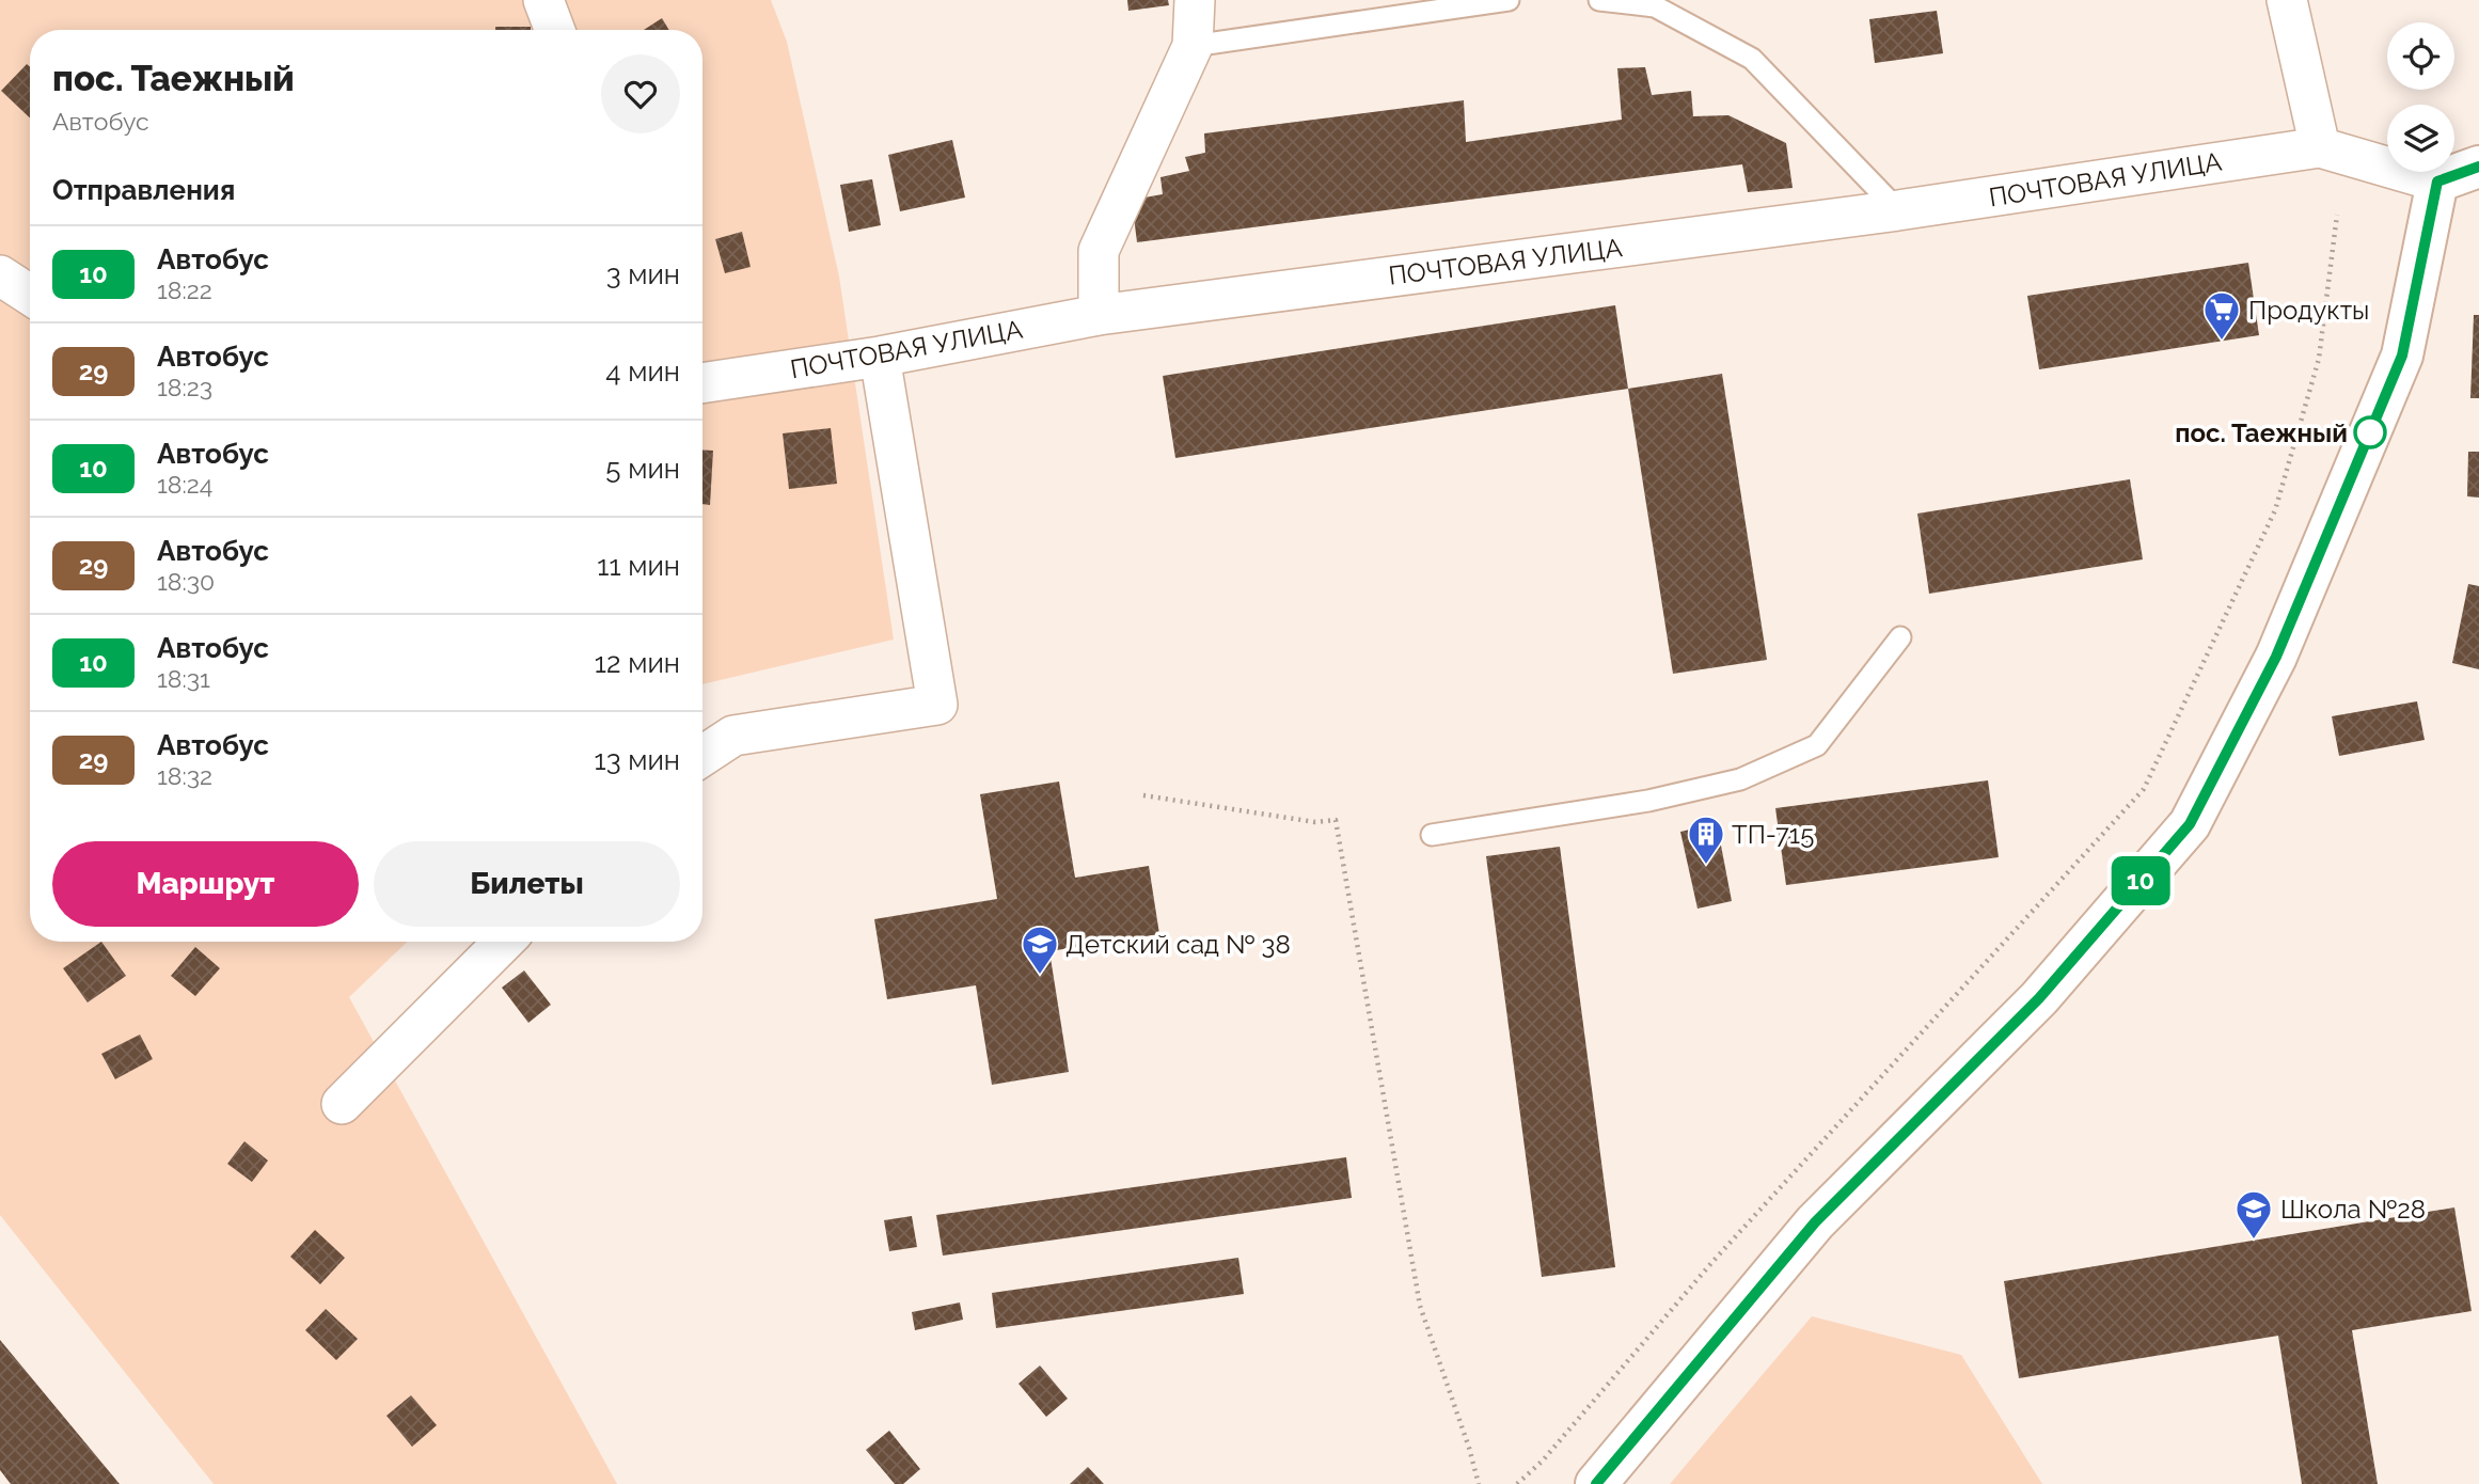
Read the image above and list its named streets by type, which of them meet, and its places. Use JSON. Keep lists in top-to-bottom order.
{
  "streets": {
    "street": ["ПОЧТОВАЯ УЛИЦА"]
  },
  "places": {
    "supermarket": ["Продукты"],
    "other": ["пос. Таежный"],
    "building": ["ТП-715"],
    "school or university": ["Детский сад № 38", "Школа №28"]
  },
  "lines": ["bus line 10"],
  "page": {
    "on_map": "10",
    "heading": [
      ["пос. Таежный", "Автобус"],
      "Отправления"
    ],
    "list": [
      {
        "mark": "10",
        "name": "Автобус",
        "note": "18:22",
        "value": "3 мин"
      },
      {
        "mark": "29",
        "name": "Автобус",
        "note": "18:23",
        "value": "4 мин"
      },
      {
        "mark": "10",
        "name": "Автобус",
        "note": "18:24",
        "value": "5 мин"
      },
      {
        "mark": "29",
        "name": "Автобус",
        "note": "18:30",
        "value": "11 мин"
      },
      {
        "mark": "10",
        "name": "Автобус",
        "note": "18:31",
        "value": "12 мин"
      },
      {
        "mark": "29",
        "name": "Автобус",
        "note": "18:32",
        "value": "13 мин"
      }
    ],
    "buttons": ["Маршрут", "Билеты"]
  }
}
